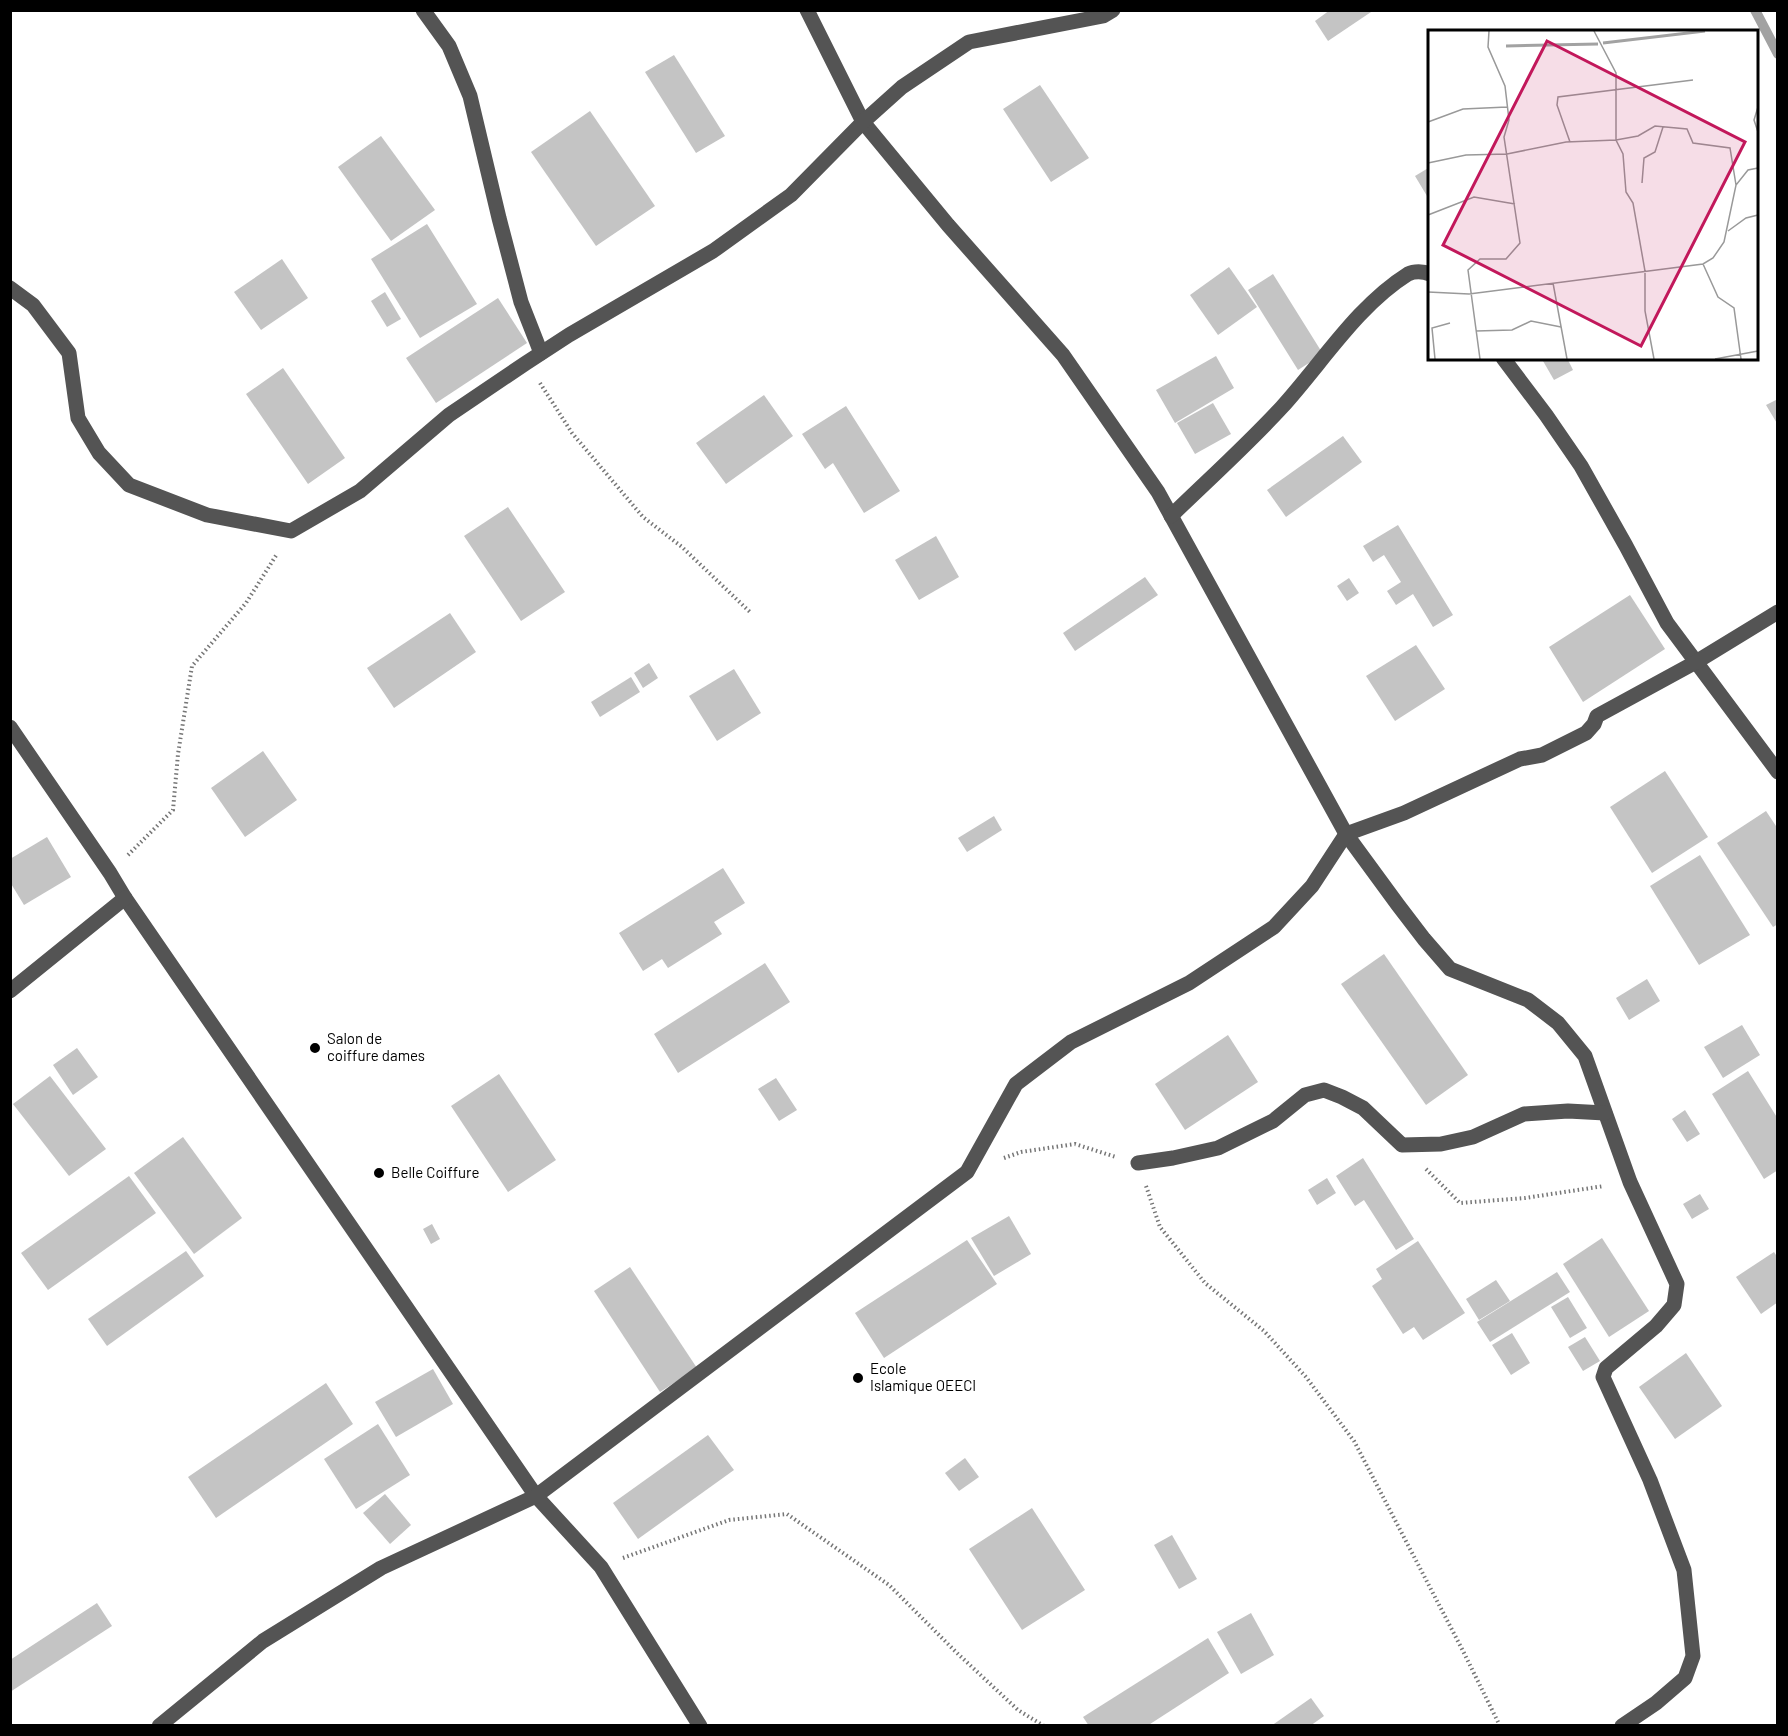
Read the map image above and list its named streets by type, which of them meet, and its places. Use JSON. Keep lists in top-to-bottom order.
{
  "places": ["Salon de coiffure dames", "Belle Coiffure", "Ecole Islamique OEECI"]
}
